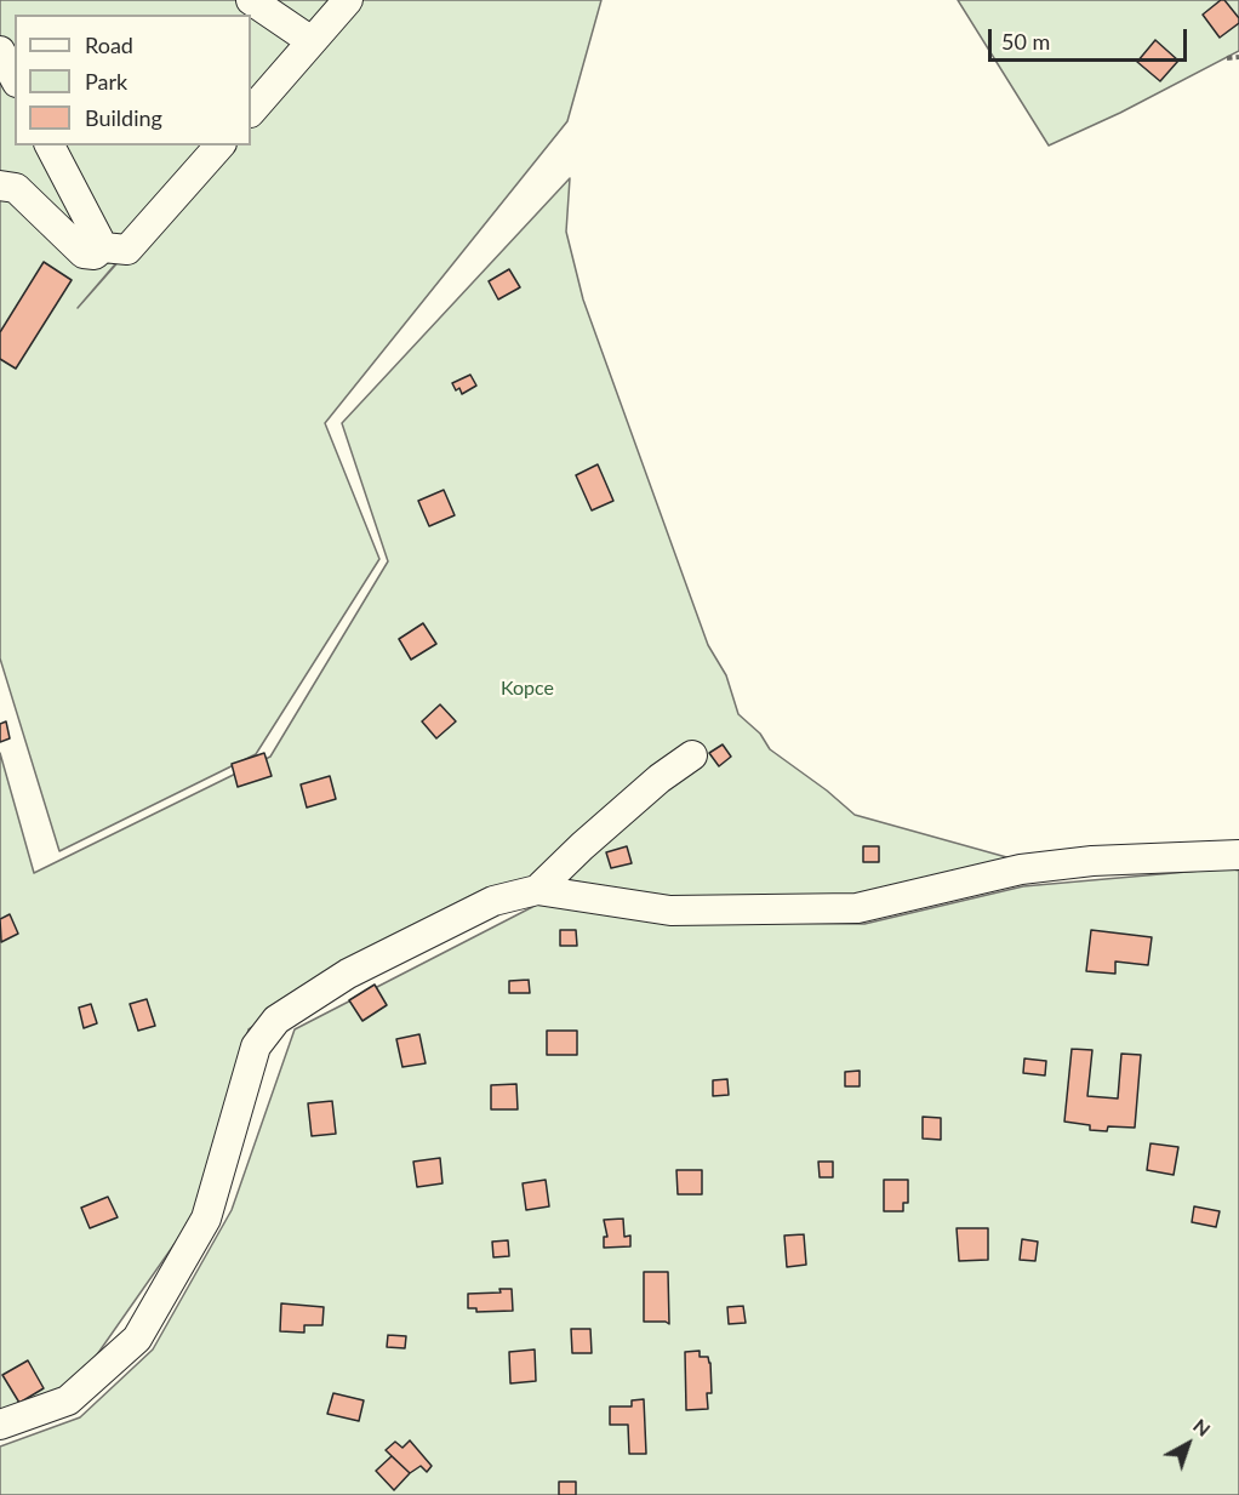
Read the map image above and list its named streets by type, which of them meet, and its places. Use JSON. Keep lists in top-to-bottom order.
{
  "parks": ["Kopce"],
  "legend": ["Road", "Park", "Building"],
  "scale_bar": "50 m",
  "north": "top right"
}
